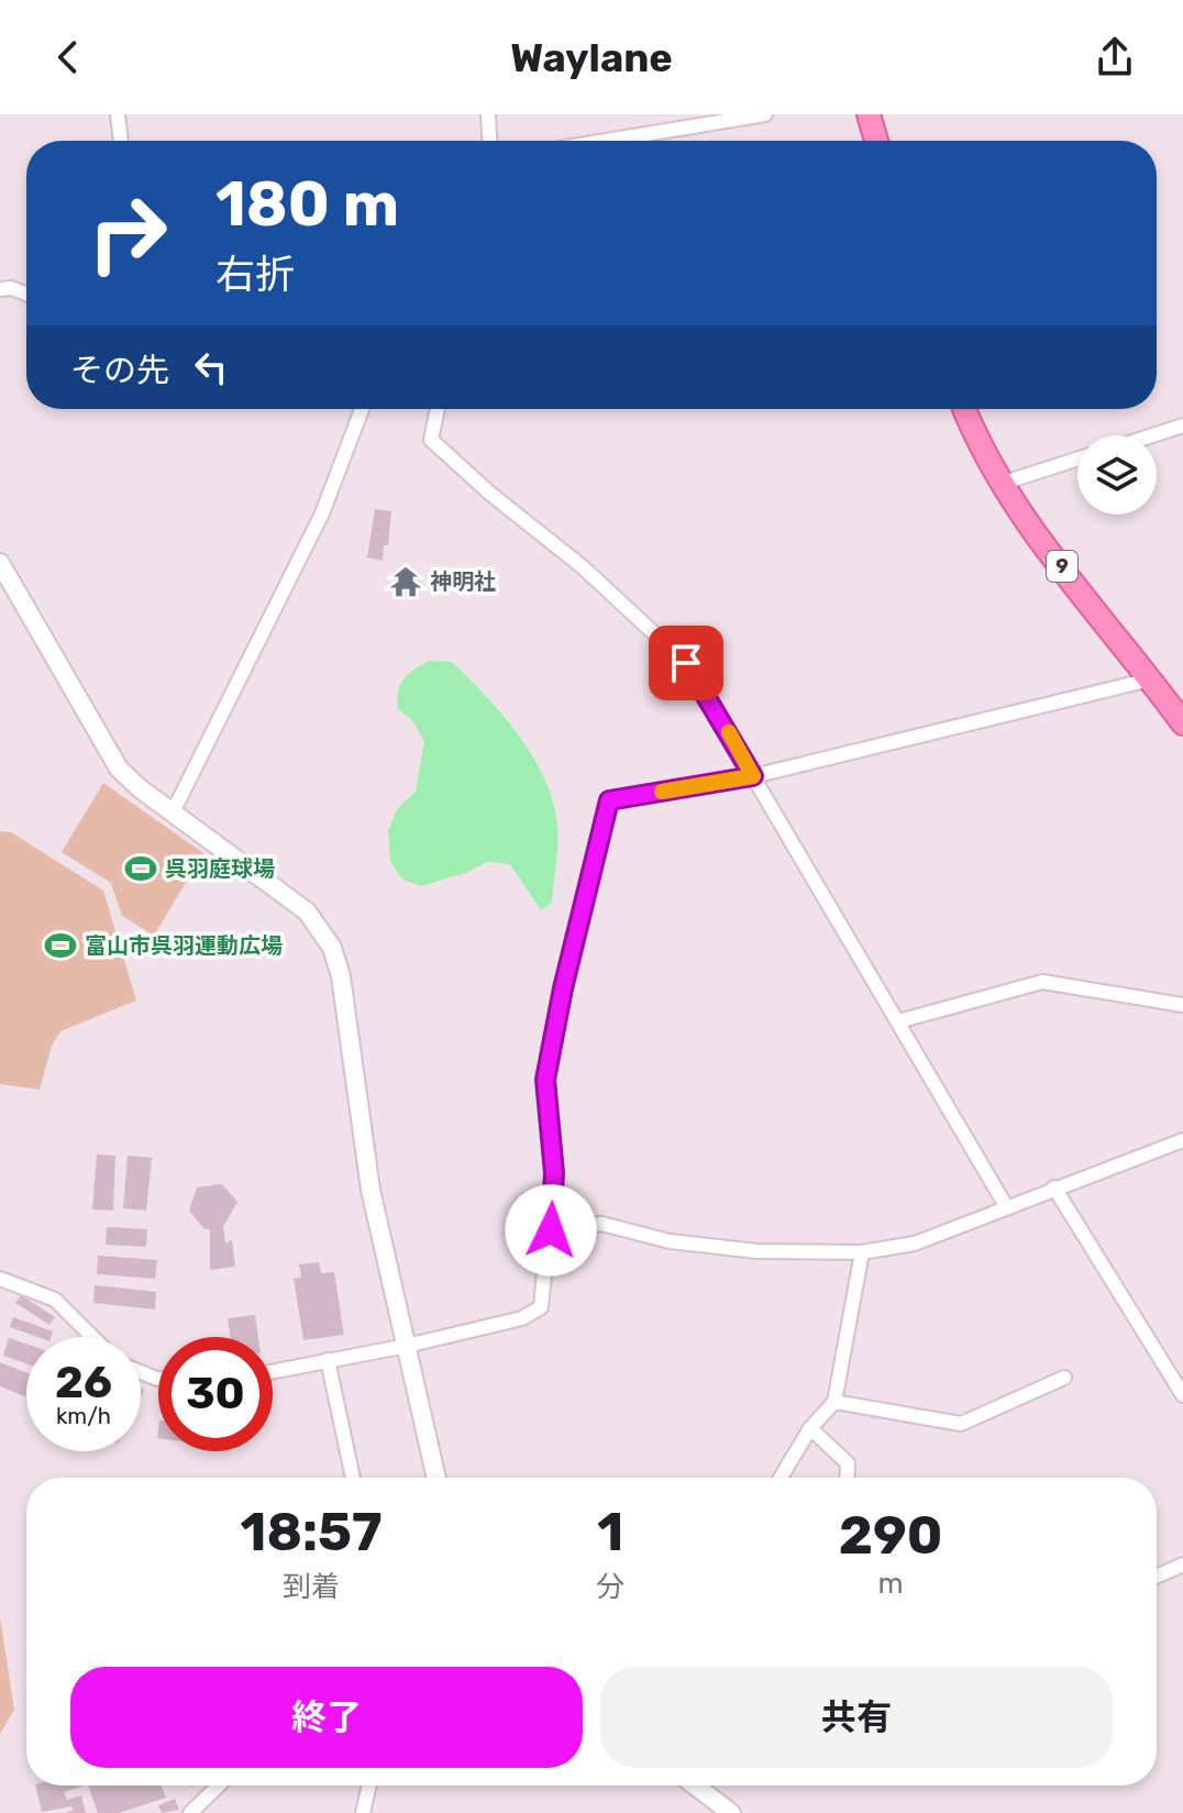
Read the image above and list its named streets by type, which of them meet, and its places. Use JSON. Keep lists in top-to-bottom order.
{
  "streets": {
    "main road": ["9"]
  },
  "places": {
    "temple": ["神明社"],
    "sports": ["呉羽庭球場", "富山市呉羽運動広場"]
  },
  "page": {
    "header": "Waylane",
    "turn": ["180 m", "右折"],
    "then": "その先",
    "speed": "26 km/h",
    "limit": "30",
    "eta": [
      "18:57",
      "到着",
      "1",
      "分",
      "290",
      "m"
    ],
    "buttons": ["終了", "共有"]
  }
}
